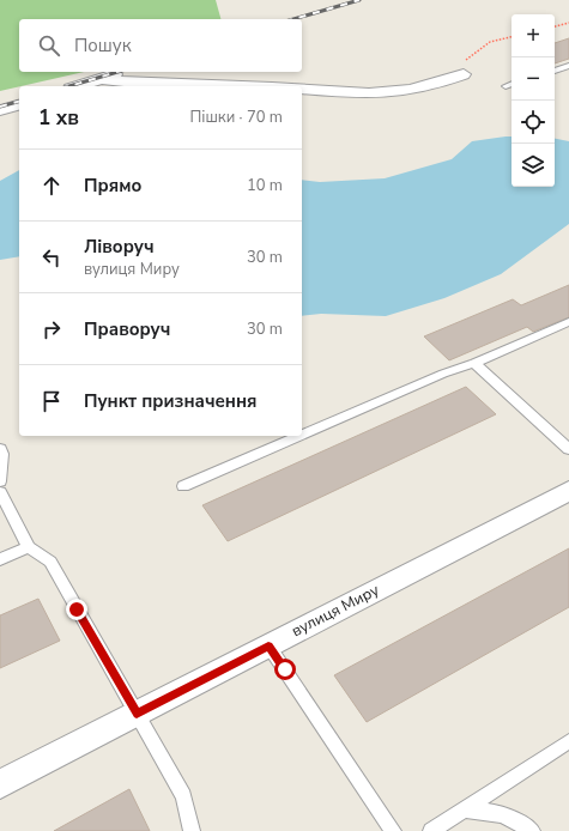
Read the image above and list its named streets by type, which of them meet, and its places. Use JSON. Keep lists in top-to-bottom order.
{
  "streets": {
    "street": ["вулиця Миру"]
  },
  "page": {
    "map_buttons": ["+", "−"],
    "search": "Пошук",
    "heading": ["1 хв", "Пішки · 70 m"],
    "list": [
      ["Прямо", "10 m"],
      ["Ліворуч", "вулиця Миру", "30 m"],
      ["Праворуч", "30 m"],
      "Пункт призначення"
    ]
  }
}
